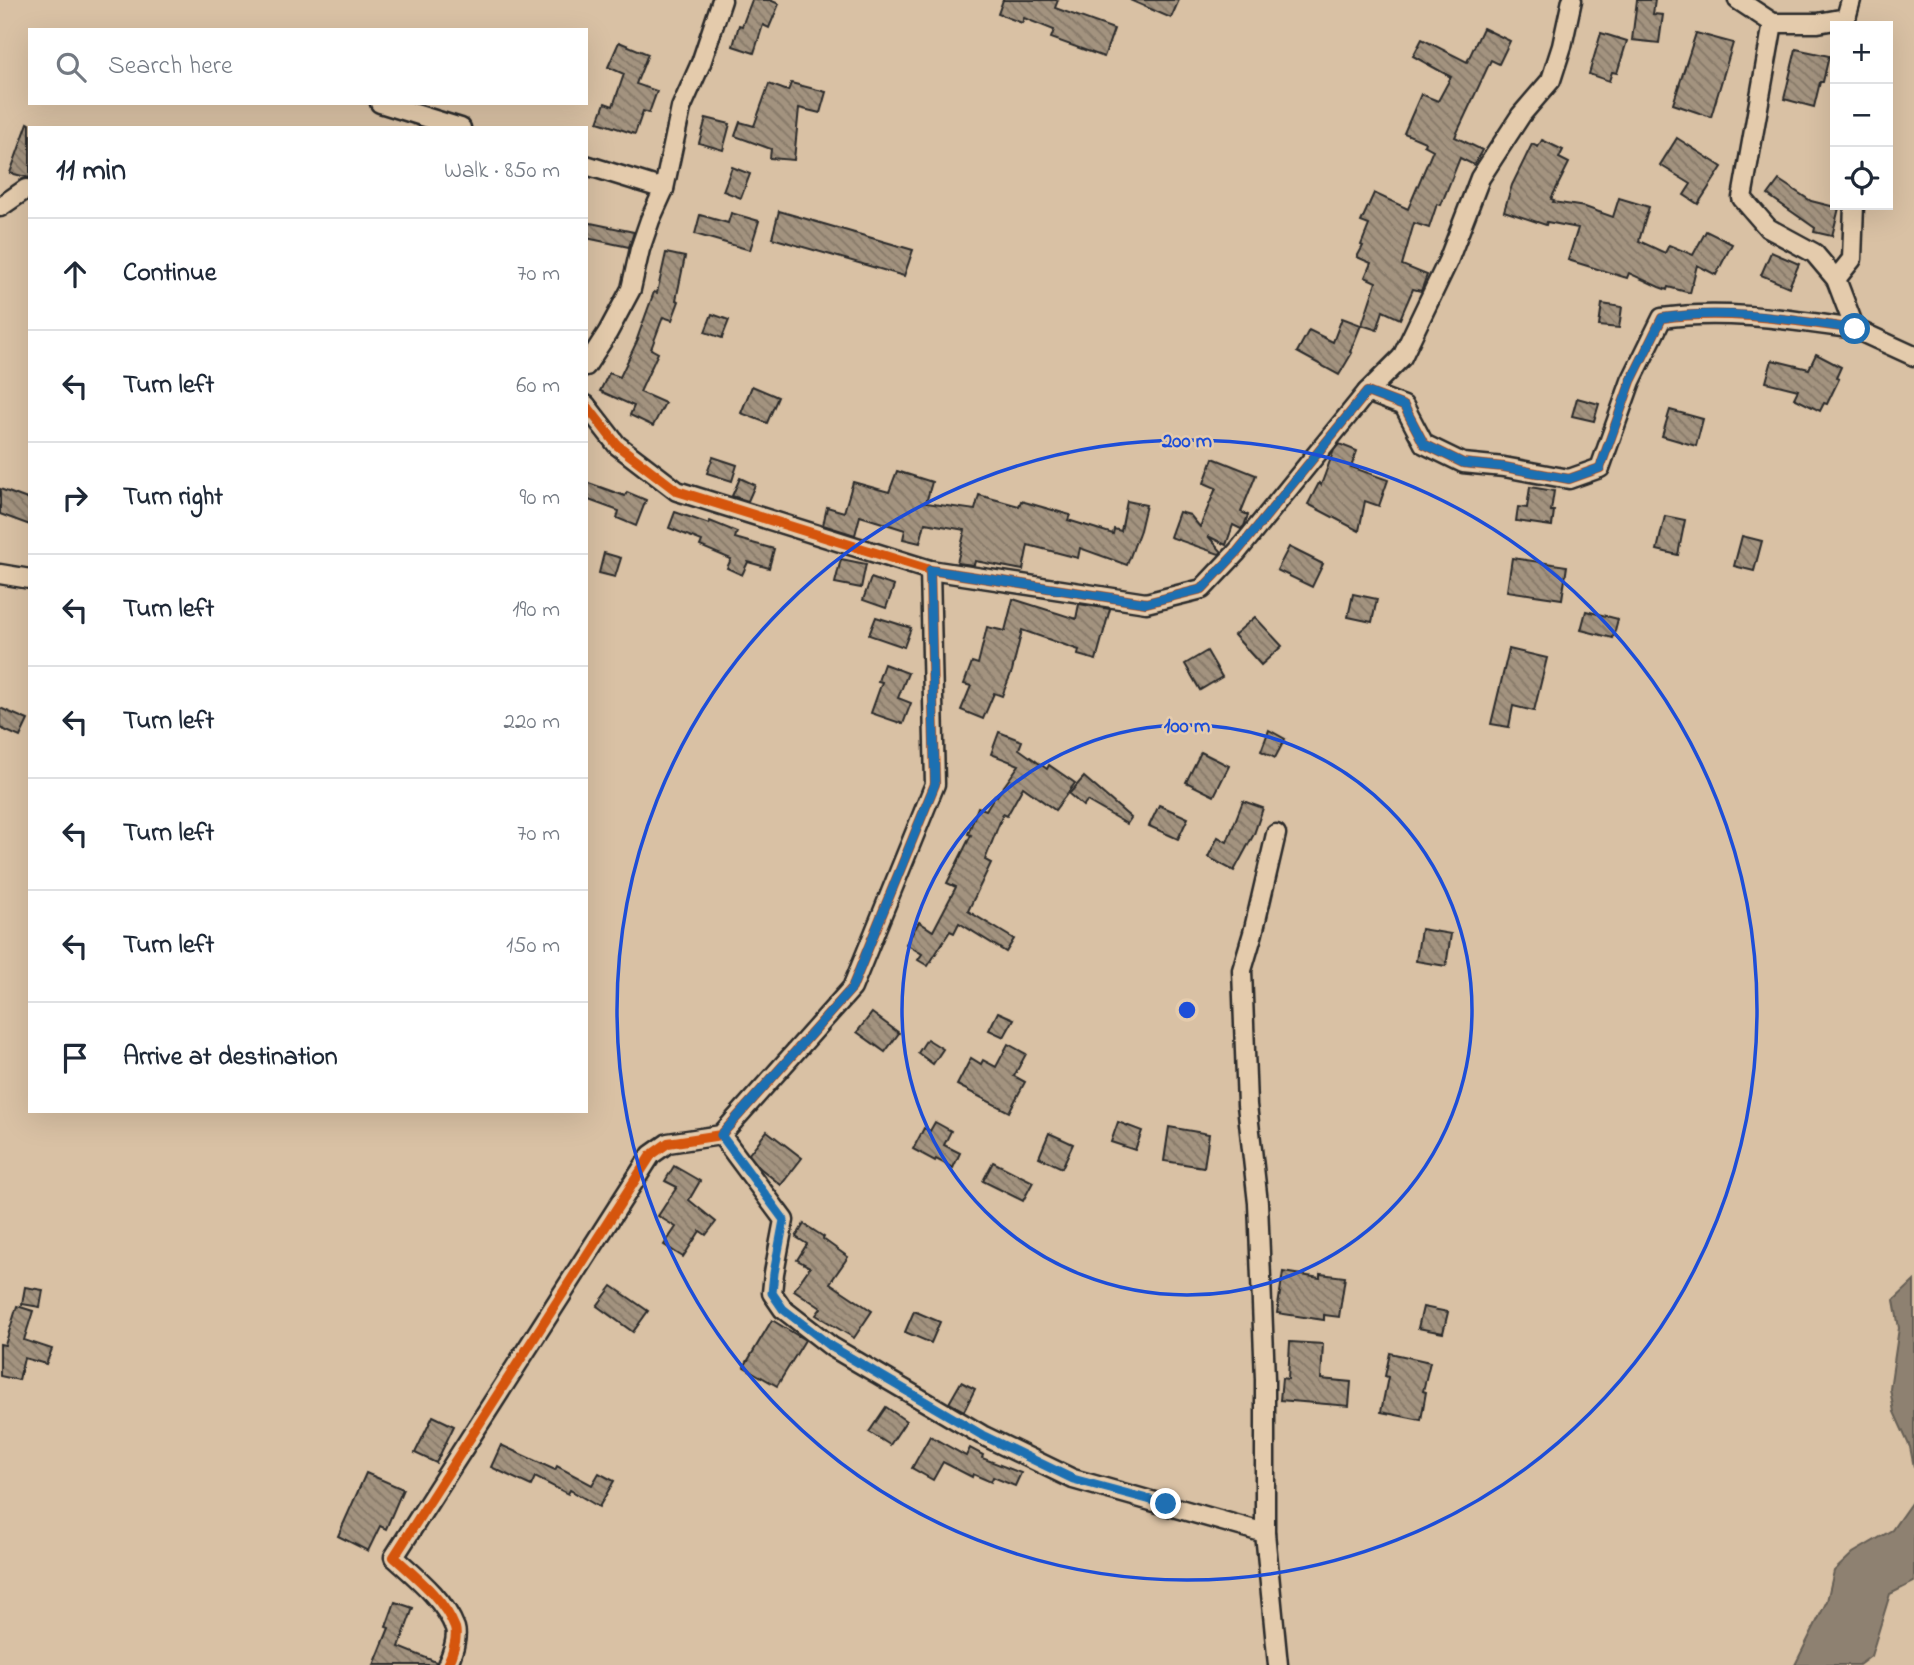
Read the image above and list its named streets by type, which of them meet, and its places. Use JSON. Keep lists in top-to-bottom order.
{
  "page": {
    "map_buttons": ["+", "−"],
    "search": "Search here",
    "heading": ["11 min", "Walk · 850 m"],
    "list": [
      ["Continue", "70 m"],
      ["Turn left", "60 m"],
      ["Turn right", "90 m"],
      ["Turn left", "190 m"],
      ["Turn left", "220 m"],
      ["Turn left", "70 m"],
      ["Turn left", "150 m"],
      "Arrive at destination"
    ]
  },
  "rings": ["200 m", "100 m"]
}
